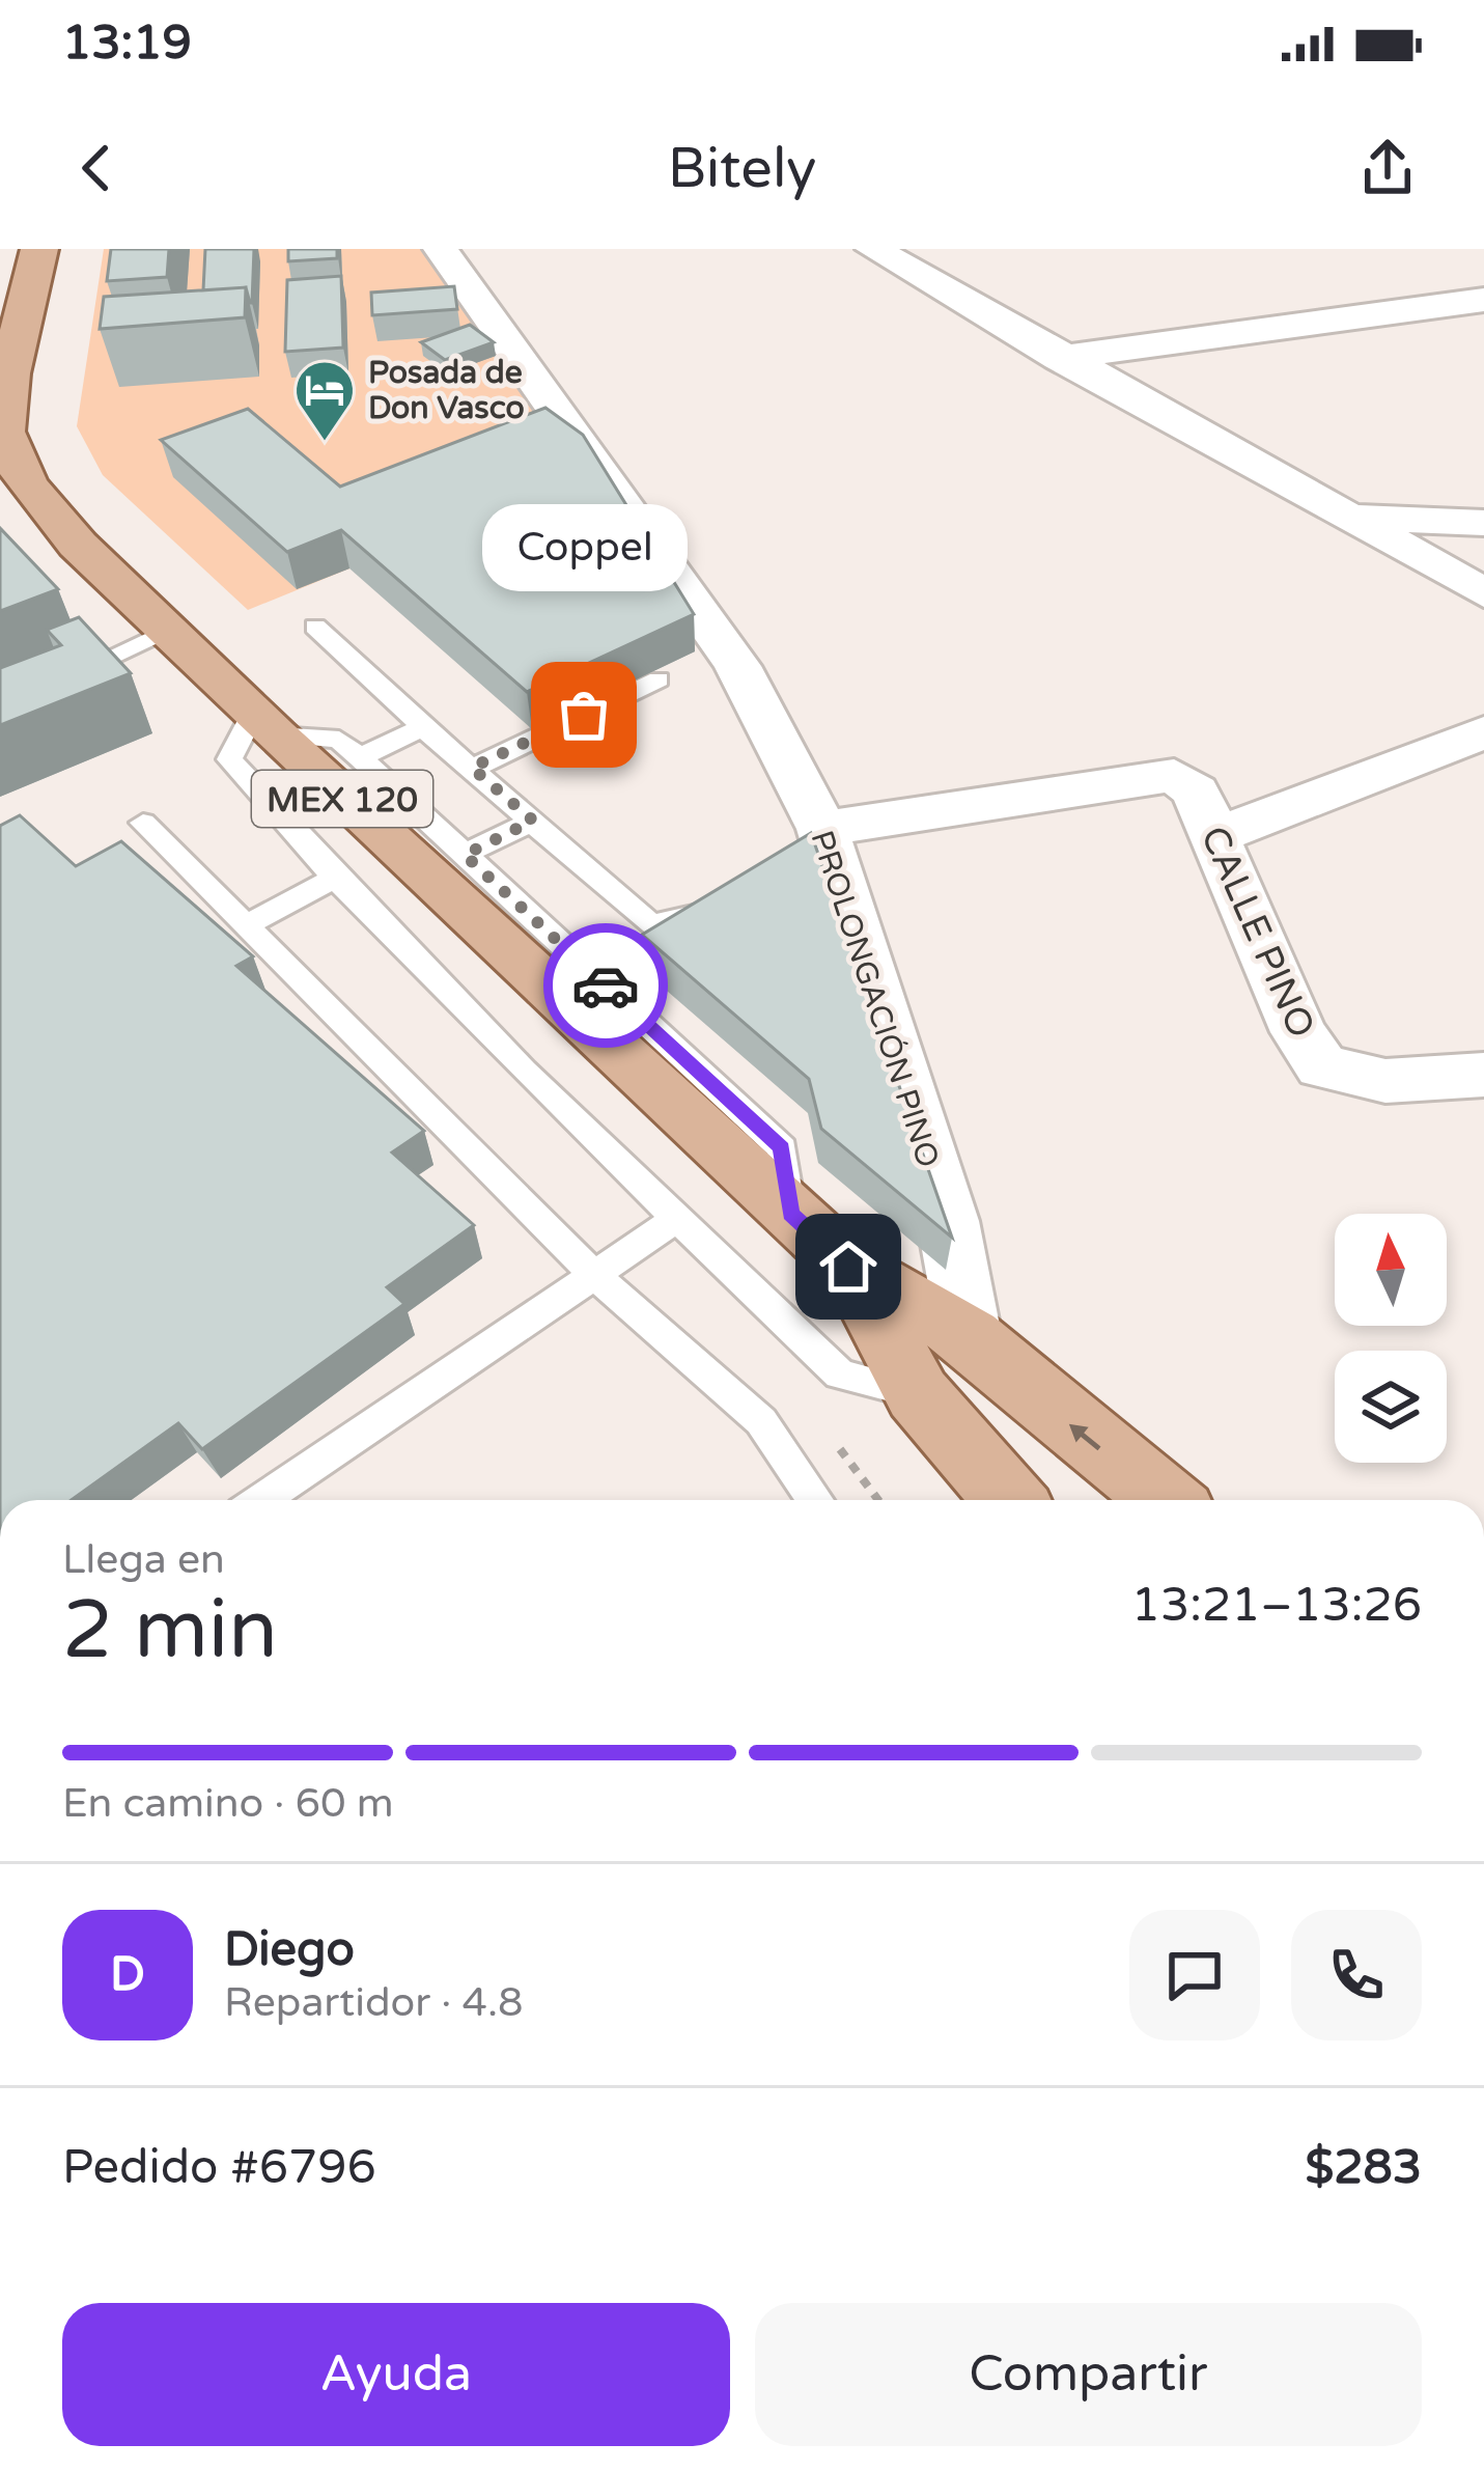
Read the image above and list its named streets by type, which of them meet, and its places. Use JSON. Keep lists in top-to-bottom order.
{
  "streets": {
    "main road": ["MEX 120"],
    "street": ["CALLE PINO", "PROLONGACIÓN PINO"]
  },
  "crossings": [
    ["MEX 120", "PROLONGACIÓN PINO"],
    ["CALLE PINO", "PROLONGACIÓN PINO"]
  ],
  "places": {
    "hotel": ["Posada de Don Vasco"],
    "other": ["Coppel"]
  },
  "north": "top",
  "page": {
    "status": "13:19",
    "header": "Bitely",
    "bubble": "Coppel",
    "heading": ["2 min", "Llega en", "13:21–13:26"],
    "panel": [
      "Diego",
      "Repartidor · 4.8",
      "Pedido #6796",
      "$283"
    ],
    "bar": "En camino · 60 m",
    "round": "D",
    "buttons": ["Ayuda", "Compartir"]
  }
}
